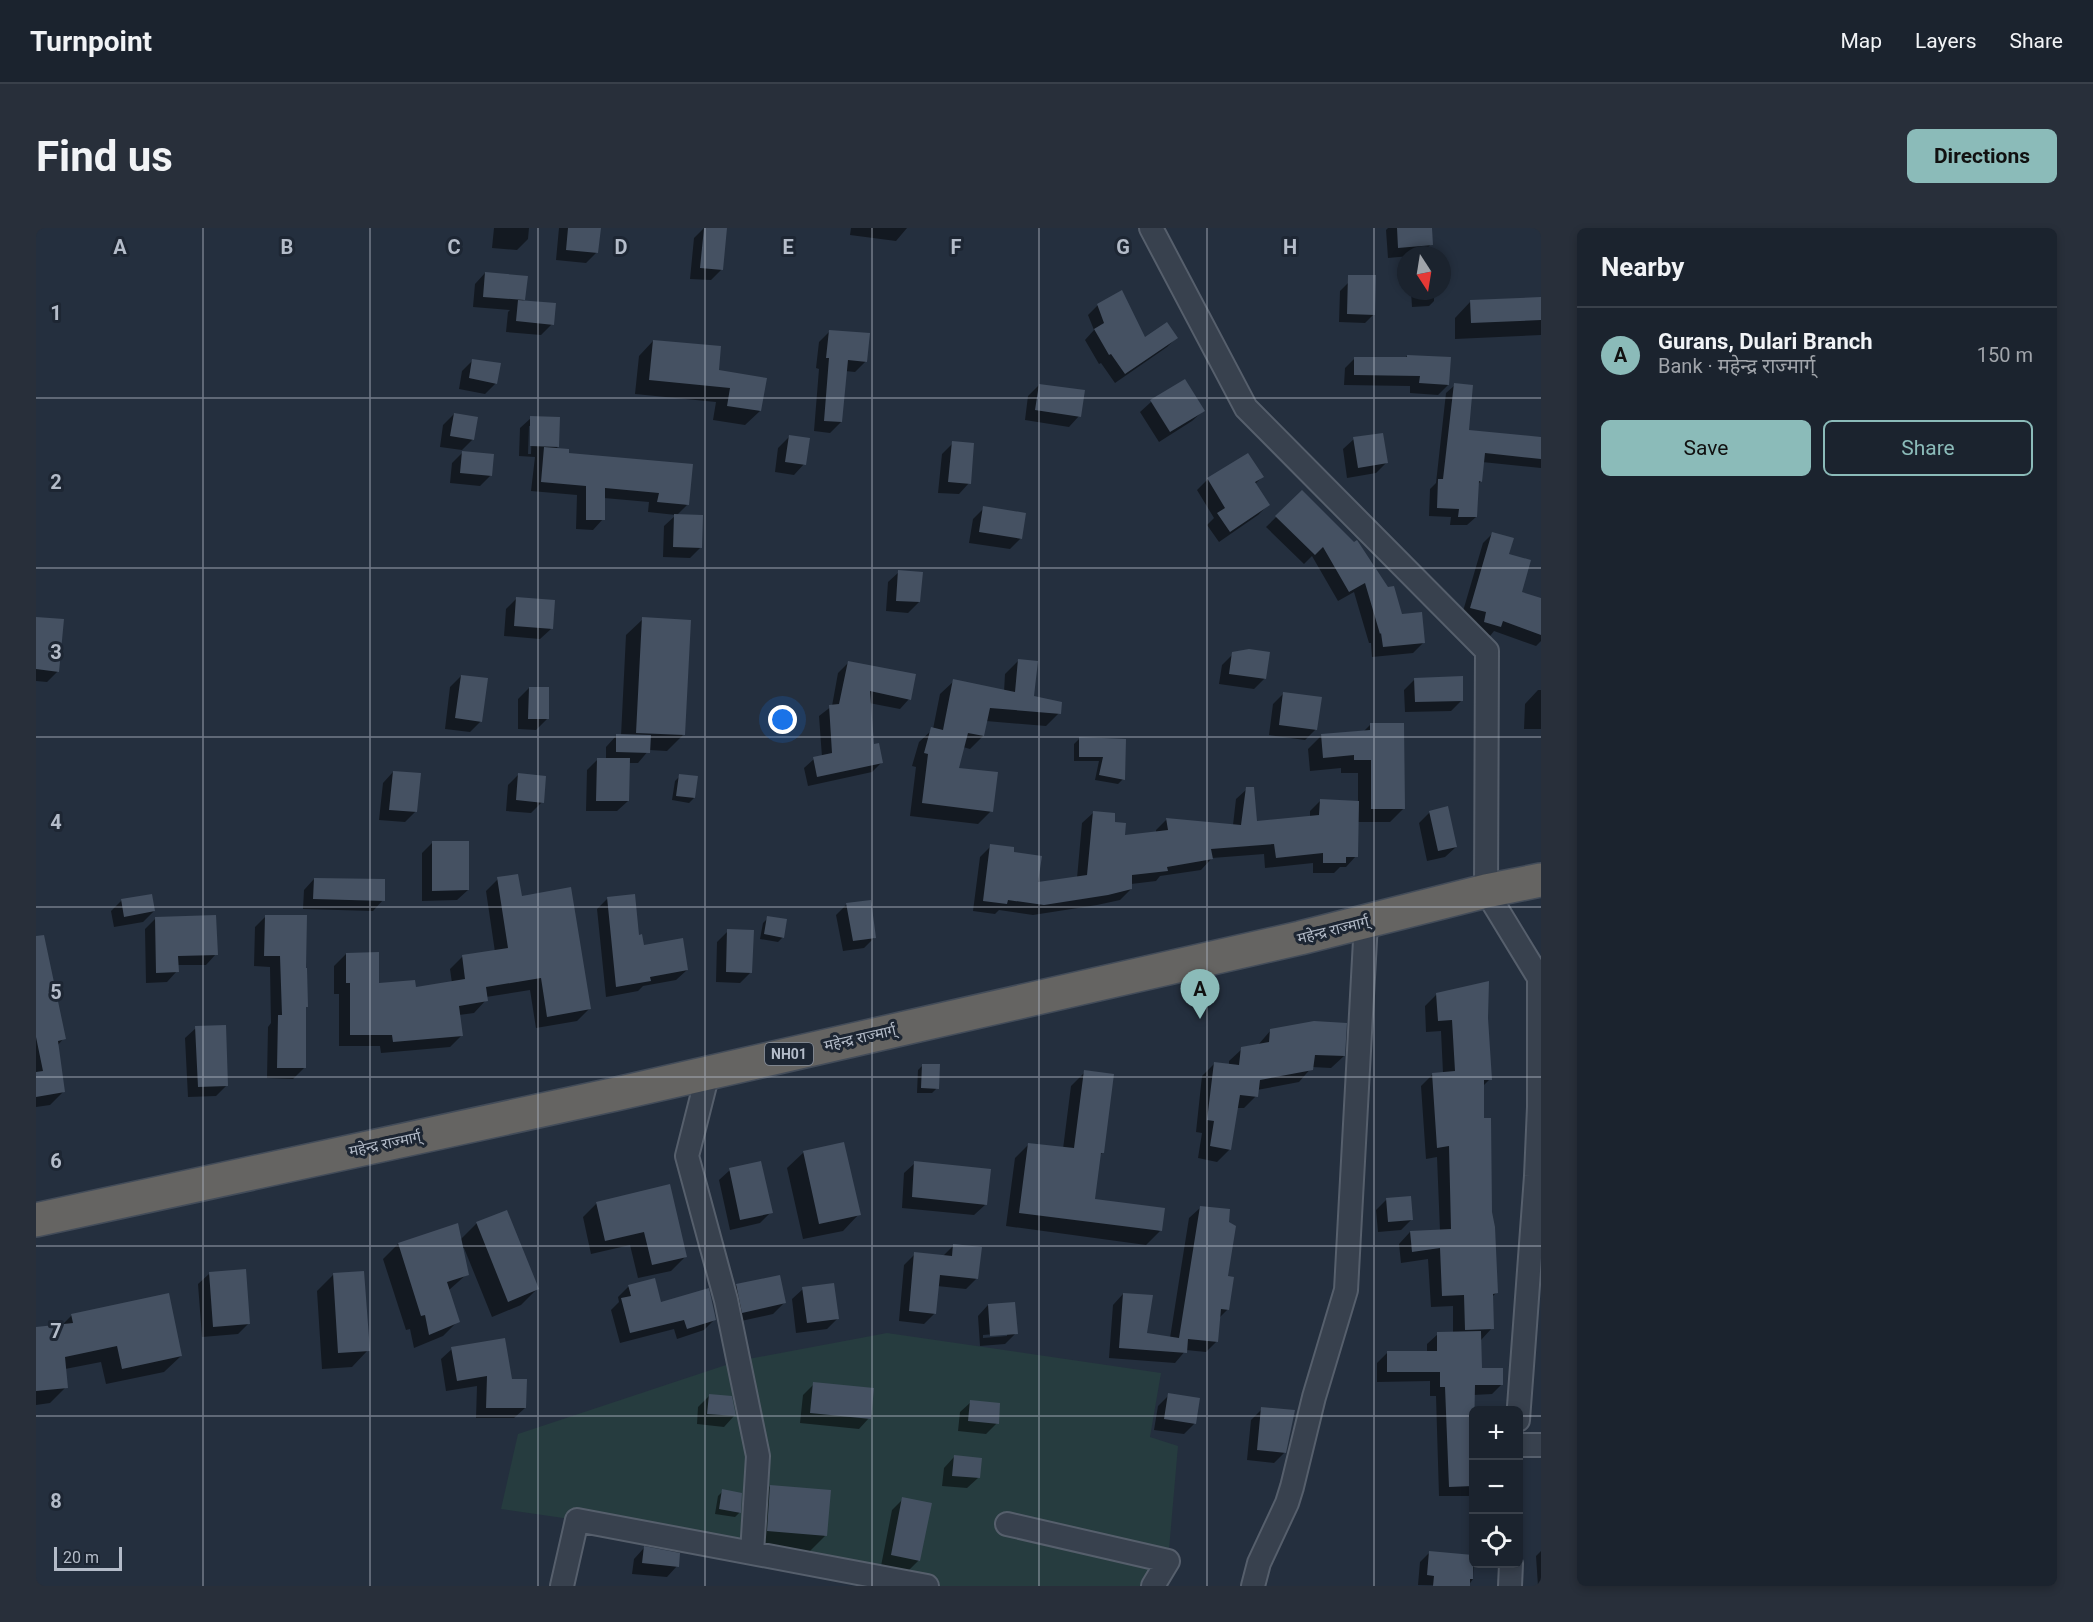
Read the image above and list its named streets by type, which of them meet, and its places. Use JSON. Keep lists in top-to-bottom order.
{
  "streets": {
    "highway": ["महेन्द्र राज्मार्ग्", "NH01"]
  },
  "scale_bar": "20 m",
  "north": "bottom",
  "page": {
    "header": "Turnpoint",
    "nav": ["Map", "Layers", "Share"],
    "buttons": [
      "Directions",
      ["Save", "Share"]
    ],
    "title": "Find us",
    "heading": "Nearby",
    "list": [
      {
        "mark": "A",
        "name": "Gurans, Dulari Branch",
        "note": "Bank · महेन्द्र राज्मार्ग्",
        "value": "150 m"
      }
    ],
    "pins": "A",
    "map_buttons": ["+", "−"],
    "scale": "20 m"
  },
  "grid": {
    "columns": [
      "A",
      "B",
      "C",
      "D",
      "E",
      "F",
      "G",
      "H"
    ],
    "rows": [
      "1",
      "2",
      "3",
      "4",
      "5",
      "6",
      "7",
      "8"
    ]
  }
}
